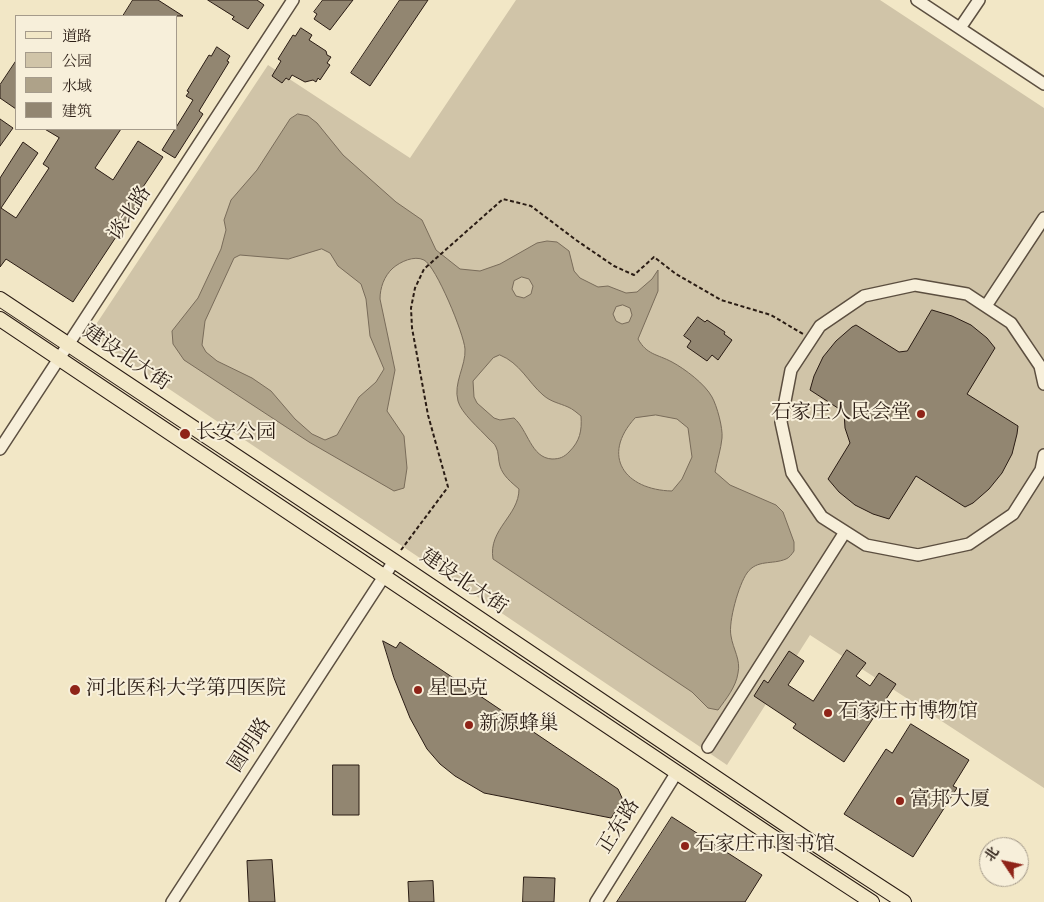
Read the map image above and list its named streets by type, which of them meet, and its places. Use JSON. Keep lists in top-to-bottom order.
{
  "streets": {
    "main road": ["建设北大街"],
    "street": ["谈北路", "圆明路", "正东路"]
  },
  "crossings": [
    ["谈北路", "建设北大街"],
    ["建设北大街", "圆明路"],
    ["建设北大街", "正东路"]
  ],
  "places": [
    "石家庄人民会堂",
    "长安公园",
    "河北医科大学第四医院",
    "星巴克",
    "石家庄市博物馆",
    "新源蜂巢",
    "富邦大厦",
    "石家庄市图书馆"
  ],
  "legend": [
    "道路",
    "公园",
    "水域",
    "建筑"
  ],
  "north": "top left"
}
